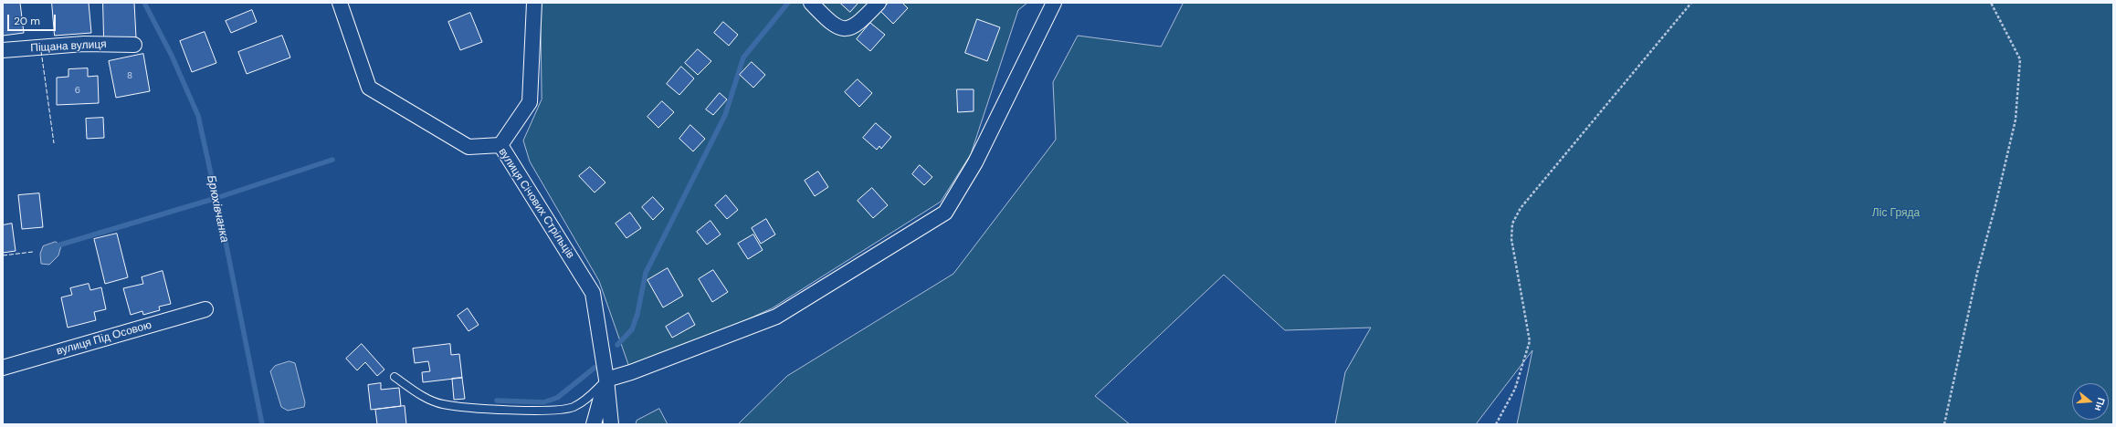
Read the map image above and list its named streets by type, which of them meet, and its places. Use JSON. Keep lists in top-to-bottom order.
{
  "streets": {
    "street": ["Піщана вулиця", "вулиця Січових Стрільців", "вулиця Під Осовою"]
  },
  "water": ["Брюхівчанка"],
  "parks": ["Ліс Гряда"],
  "house_numbers": ["8", "6"],
  "scale_bar": "20 m",
  "north": "right"
}
